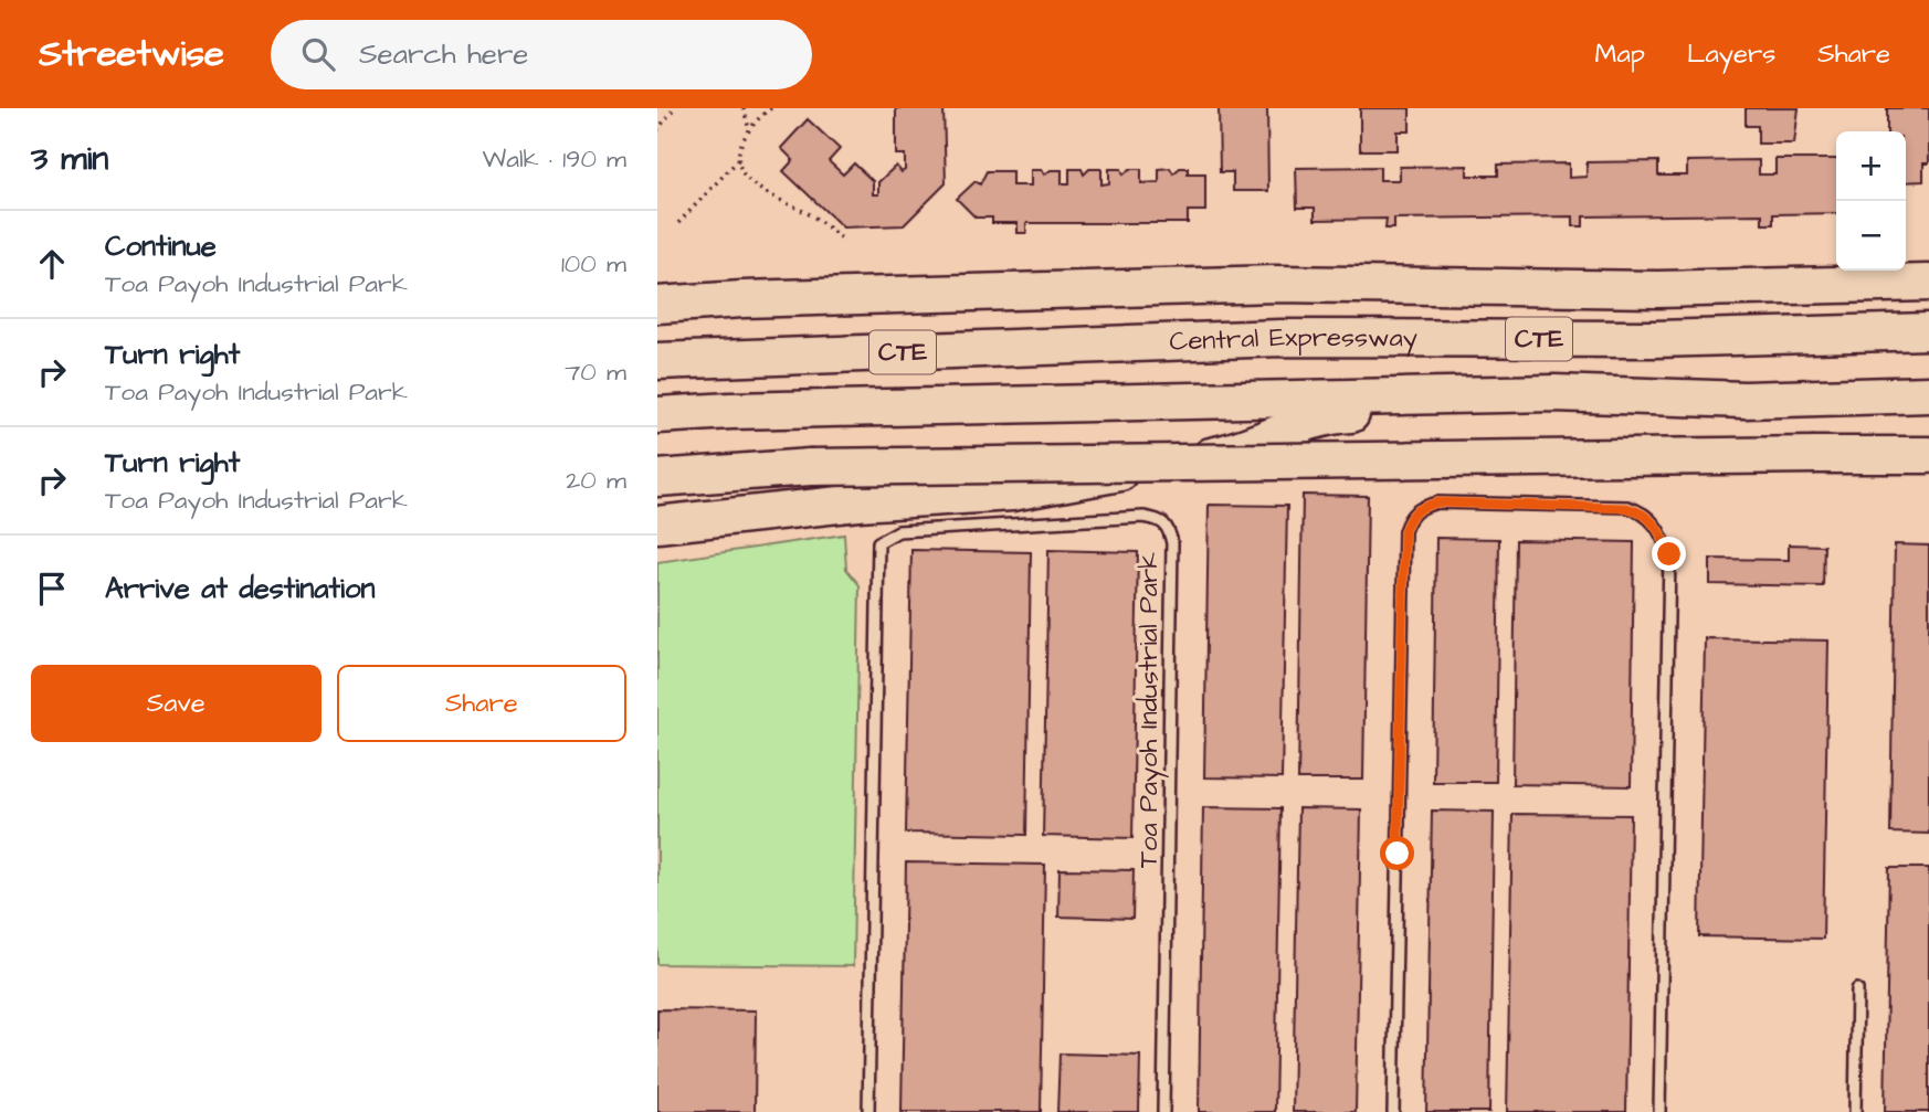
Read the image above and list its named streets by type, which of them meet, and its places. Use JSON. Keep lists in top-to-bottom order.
{
  "streets": {
    "highway": ["CTE", "Central Expressway"],
    "lane": ["Toa Payoh Industrial Park"]
  },
  "page": {
    "header": "Streetwise",
    "search": "Search here",
    "nav": ["Map", "Layers", "Share"],
    "heading": ["3 min", "Walk · 190 m"],
    "map_buttons": ["+", "−"],
    "list": [
      ["Continue", "Toa Payoh Industrial Park", "100 m"],
      ["Turn right", "Toa Payoh Industrial Park", "70 m"],
      ["Turn right", "Toa Payoh Industrial Park", "20 m"],
      "Arrive at destination"
    ],
    "buttons": ["Save", "Share"]
  }
}
